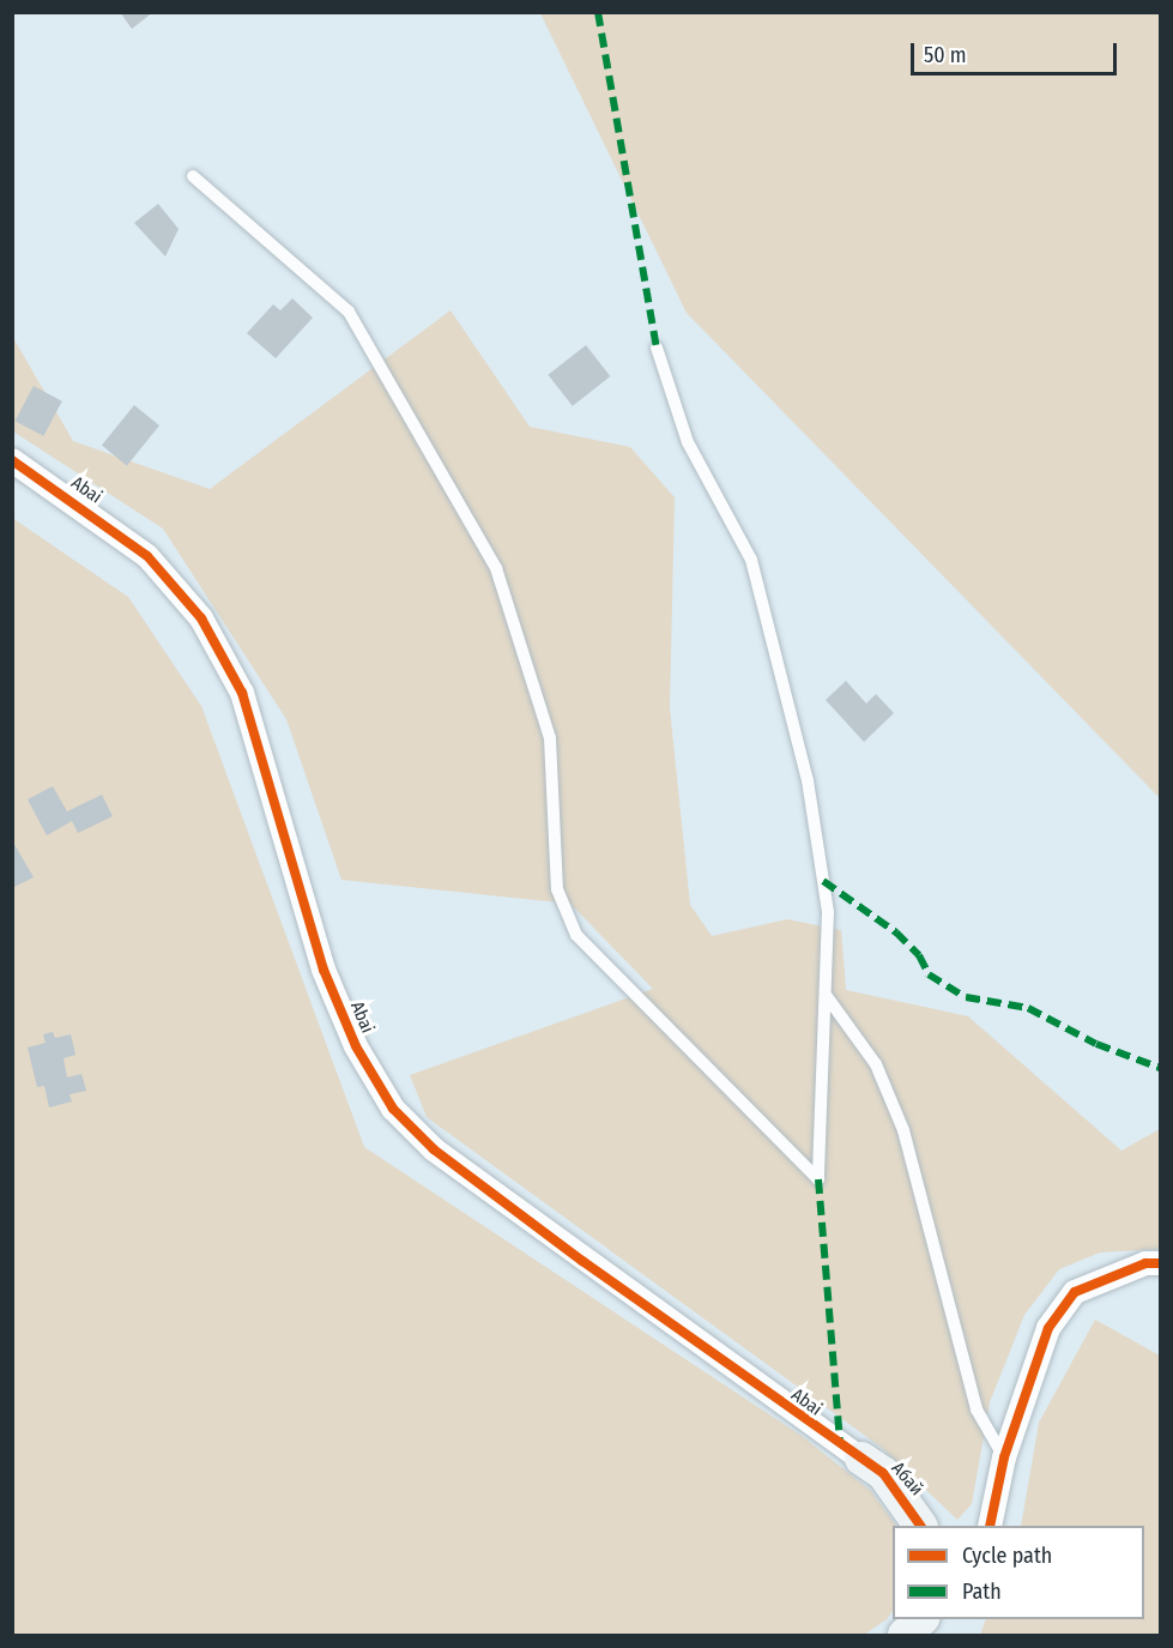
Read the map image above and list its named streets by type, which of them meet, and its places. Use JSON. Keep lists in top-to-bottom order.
{
  "streets": {
    "street": ["Abai", "Абай"]
  },
  "crossings": [
    ["Abai", "Абай"]
  ],
  "legend": ["Cycle path", "Path"],
  "scale_bar": "50 m"
}
